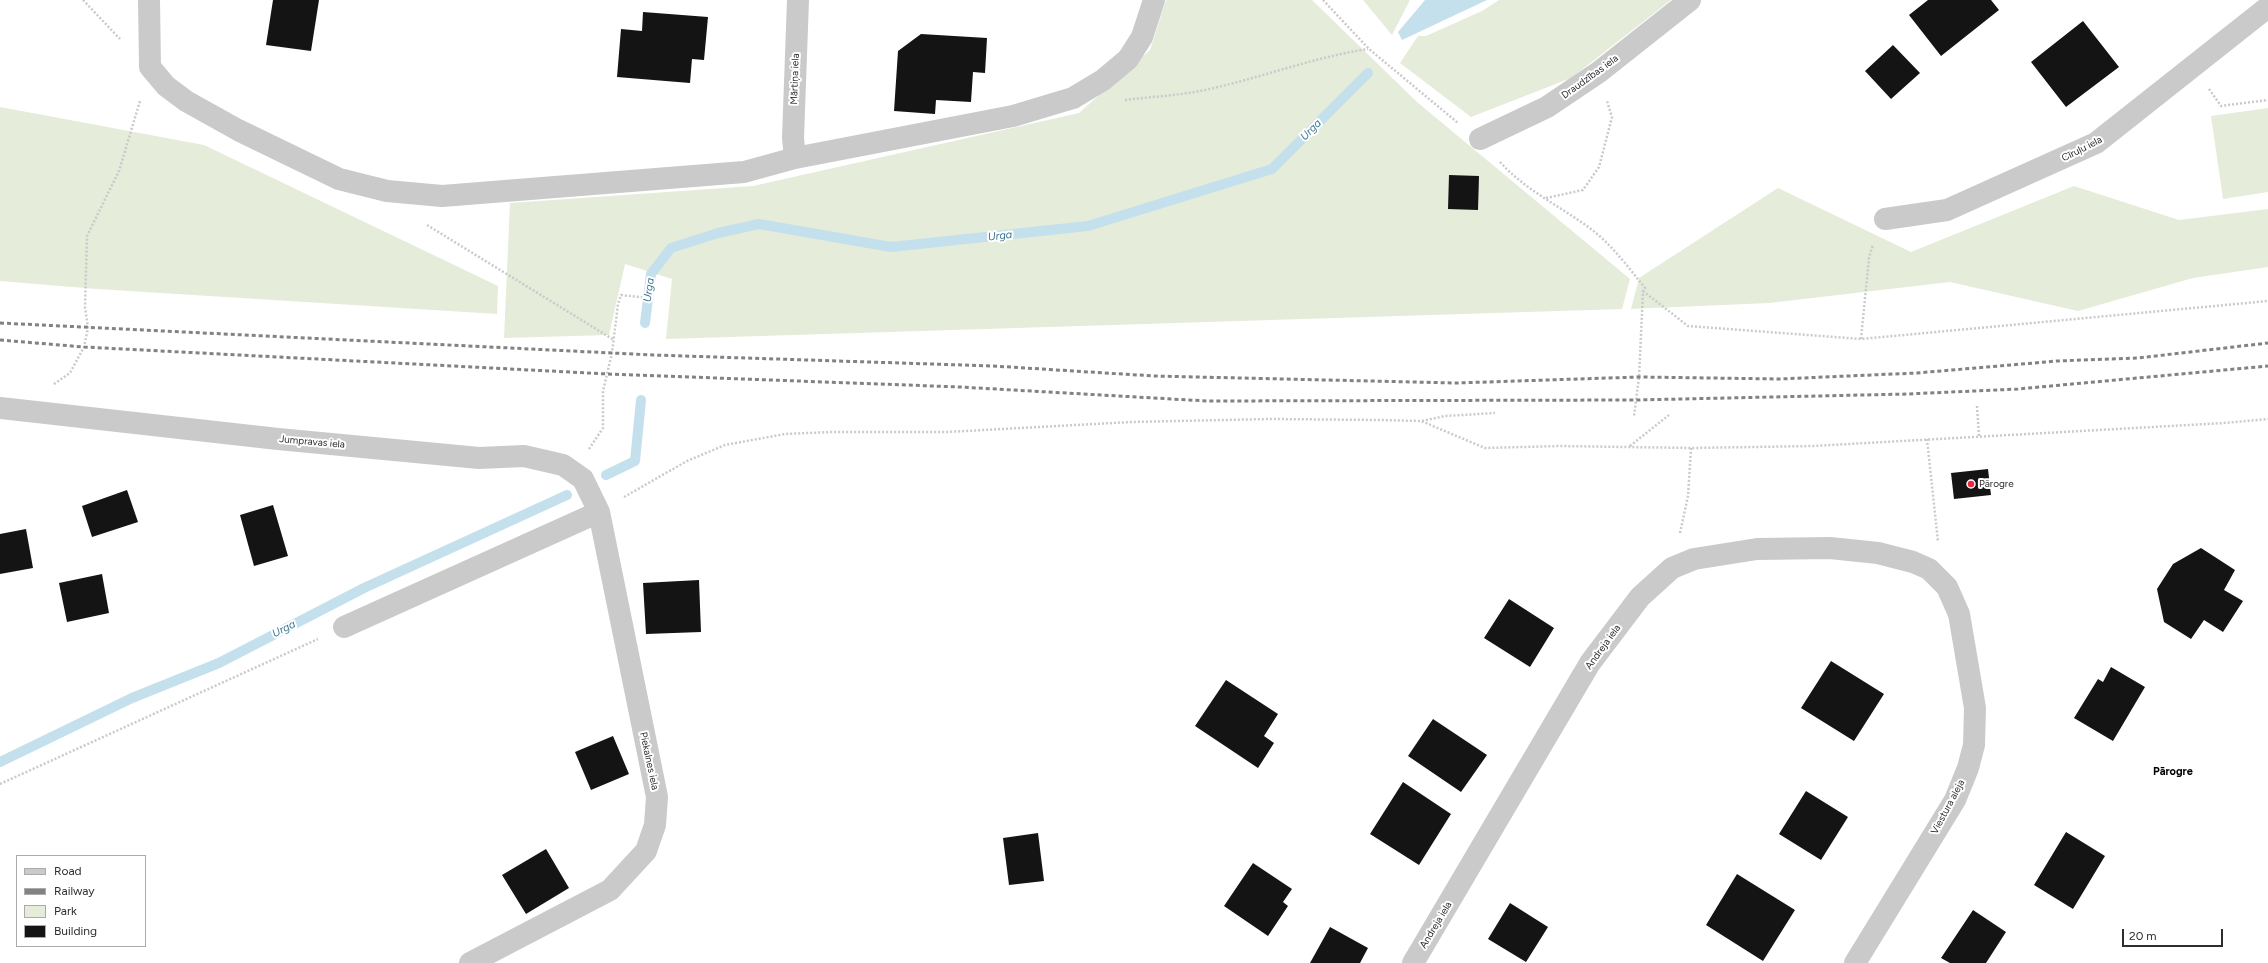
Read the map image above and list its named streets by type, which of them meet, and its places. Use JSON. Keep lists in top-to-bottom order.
{
  "streets": {
    "street": [
      "Draudzības iela",
      "Mārtiņa iela",
      "Cīruļu iela",
      "Jumpravas iela",
      "Andreja iela",
      "Piekalnes iela",
      "Viestura aleja"
    ]
  },
  "crossings": [
    ["Jumpravas iela", "Piekalnes iela"],
    ["Andreja iela", "Viestura aleja"]
  ],
  "districts": ["Pārogre"],
  "water": ["Urga"],
  "places": ["Pārogre"],
  "legend": [
    "Road",
    "Railway",
    "Park",
    "Building"
  ],
  "scale_bar": "20 m"
}
